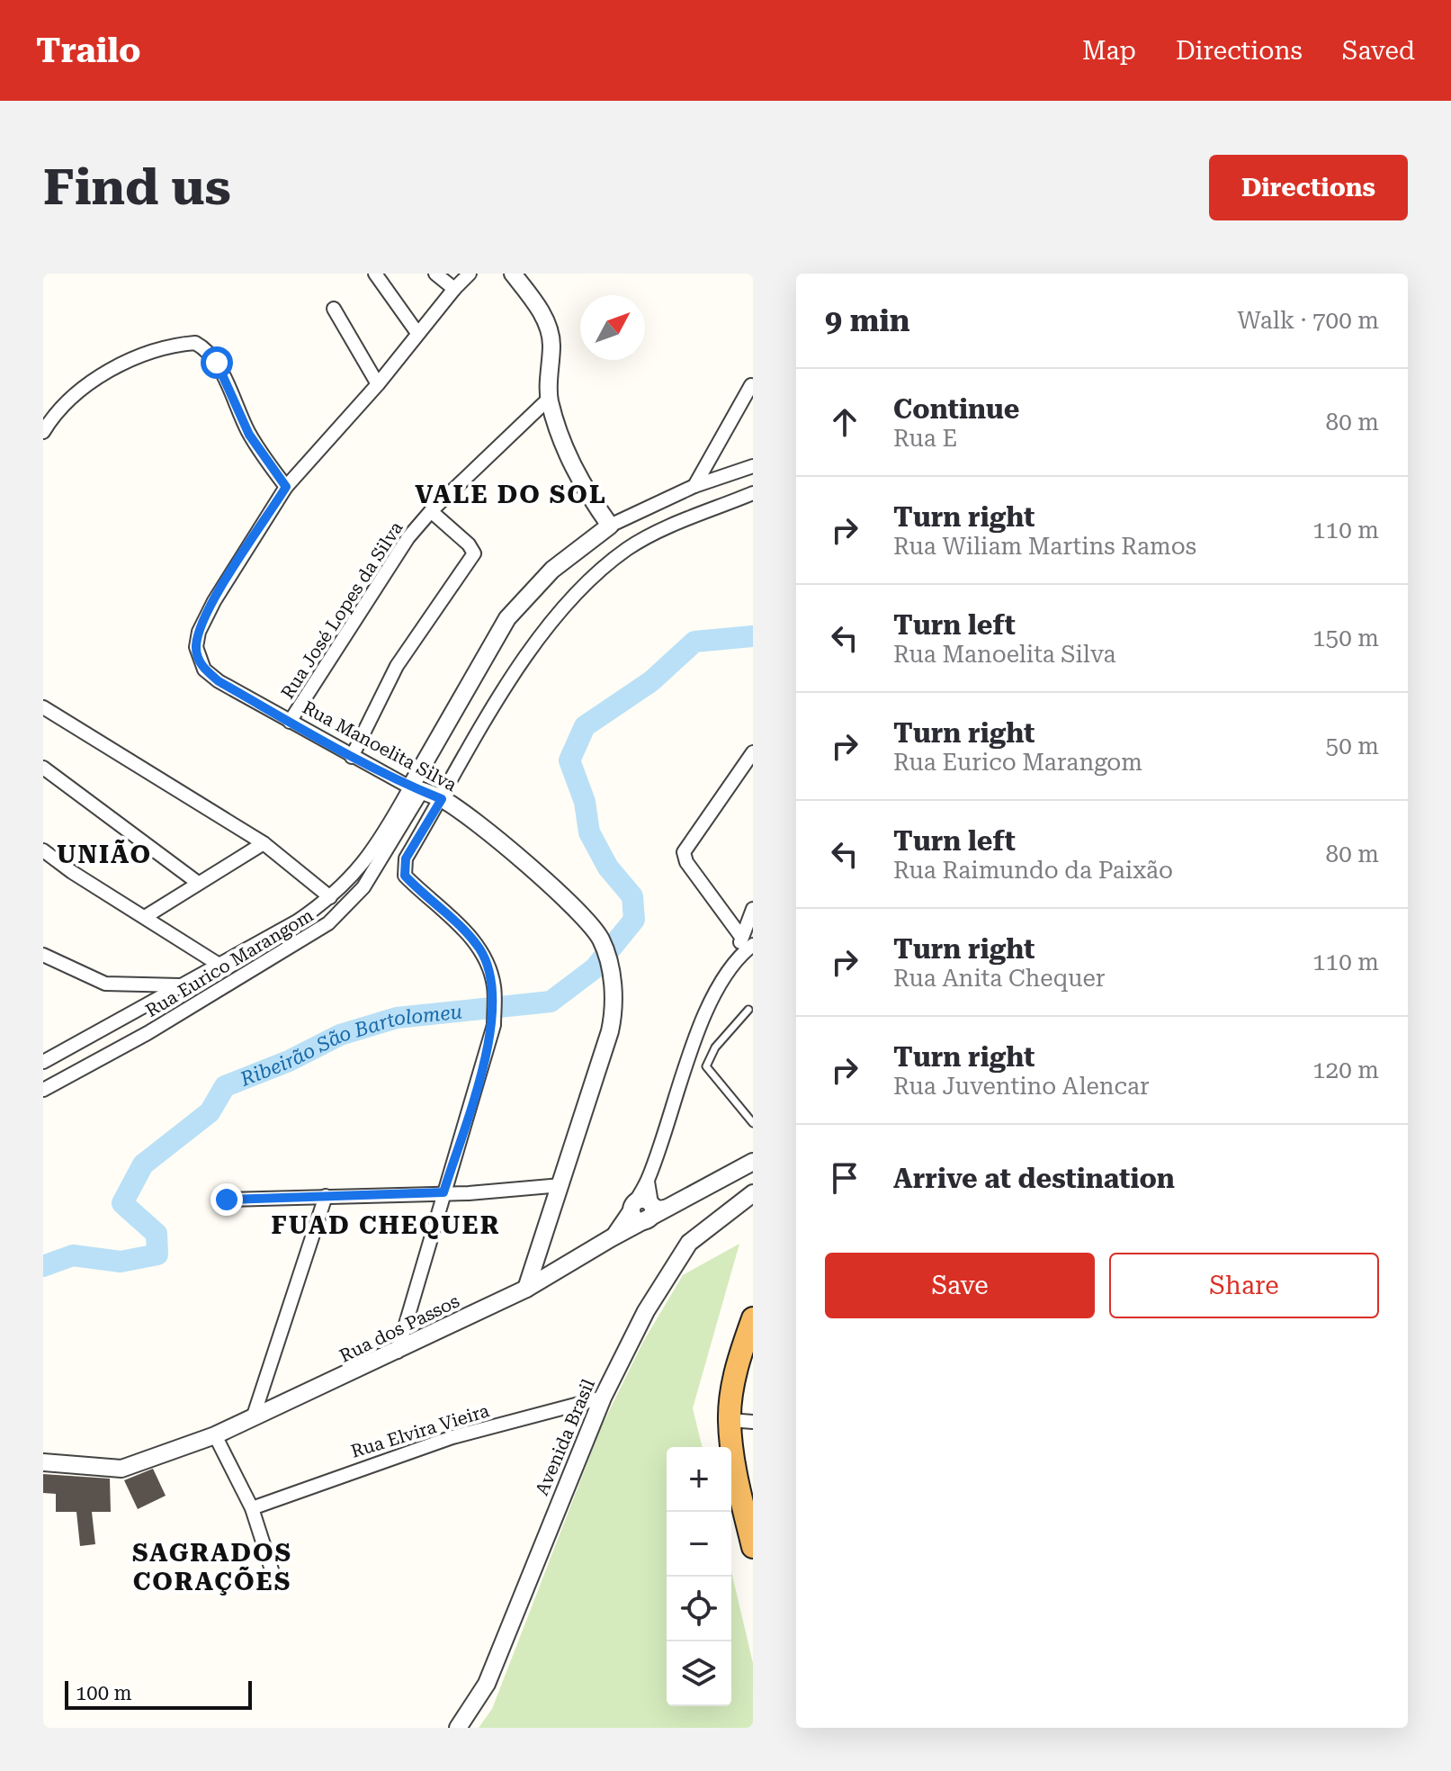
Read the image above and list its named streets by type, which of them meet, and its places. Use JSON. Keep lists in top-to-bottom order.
{
  "streets": {
    "street": [
      "Rua José Lopes da Silva",
      "Rua Manoelita Silva",
      "Rua Eurico Marangom",
      "Rua dos Passos",
      "Rua Elvira Vieira",
      "Avenida Brasil"
    ]
  },
  "crossings": [
    ["Rua José Lopes da Silva", "Rua Manoelita Silva"],
    ["Rua Manoelita Silva", "Rua Eurico Marangom"],
    ["Rua Elvira Vieira", "Avenida Brasil"]
  ],
  "districts": [
    "VALE DO SOL",
    "UNIÃO",
    "FUAD CHEQUER",
    "SAGRADOS CORAÇÕES"
  ],
  "water": ["Ribeirão São Bartolomeu"],
  "scale_bar": "100 m",
  "north": "top right",
  "page": {
    "header": "Trailo",
    "nav": ["Map", "Directions", "Saved"],
    "buttons": [
      "Directions",
      ["Save", "Share"]
    ],
    "title": "Find us",
    "heading": ["9 min", "Walk · 700 m"],
    "list": [
      ["Continue", "Rua E", "80 m"],
      ["Turn right", "Rua Wiliam Martins Ramos", "110 m"],
      ["Turn left", "Rua Manoelita Silva", "150 m"],
      ["Turn right", "Rua Eurico Marangom", "50 m"],
      ["Turn left", "Rua Raimundo da Paixão", "80 m"],
      ["Turn right", "Rua Anita Chequer", "110 m"],
      ["Turn right", "Rua Juventino Alencar", "120 m"],
      "Arrive at destination"
    ],
    "map_buttons": ["+", "−"],
    "scale": "100 m"
  }
}
